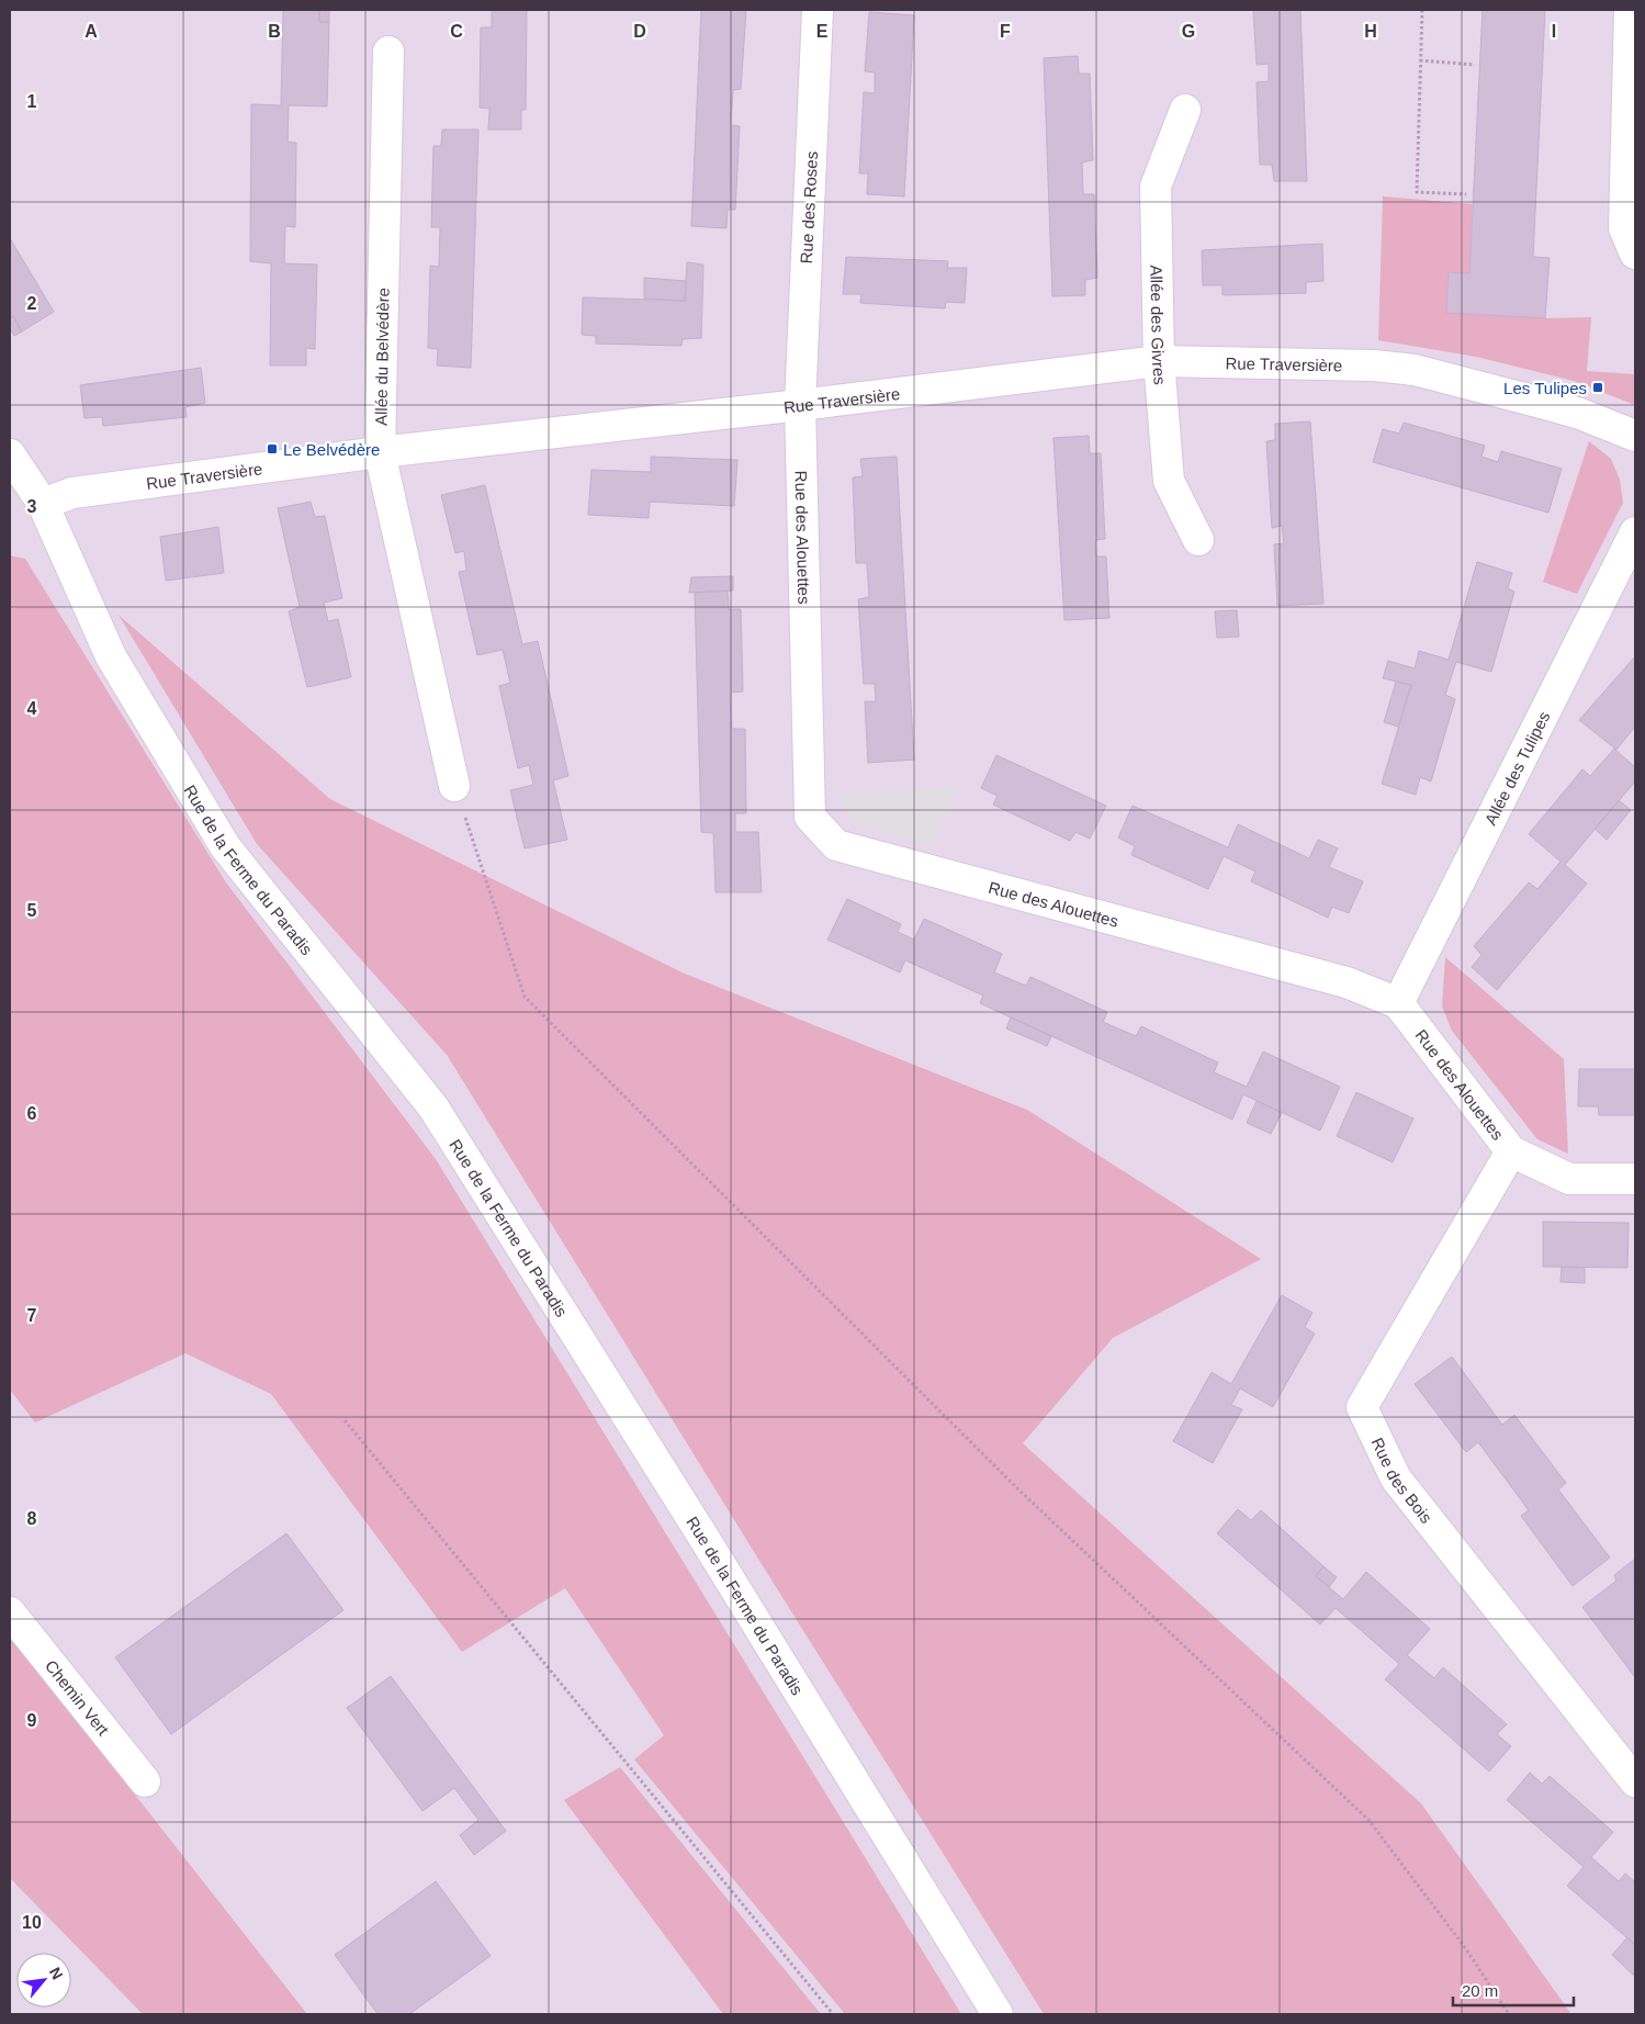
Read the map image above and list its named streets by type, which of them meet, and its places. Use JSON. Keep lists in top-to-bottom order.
{
  "streets": {
    "street": [
      "Rue des Roses",
      "Allée des Givres",
      "Allée du Belvédère",
      "Rue Traversière",
      "Rue des Alouettes",
      "Allée des Tulipes",
      "Rue de la Ferme du Paradis",
      "Rue des Bois",
      "Chemin Vert"
    ]
  },
  "crossings": [
    ["Rue des Roses", "Rue Traversière"],
    ["Rue des Roses", "Rue des Alouettes"],
    ["Allée des Givres", "Rue Traversière"],
    ["Allée du Belvédère", "Rue Traversière"],
    ["Rue Traversière", "Rue des Alouettes"],
    ["Rue Traversière", "Rue de la Ferme du Paradis"],
    ["Rue des Alouettes", "Allée des Tulipes"],
    ["Rue des Alouettes", "Rue des Bois"]
  ],
  "places": {
    "transit": ["Les Tulipes", "Le Belvédère"]
  },
  "scale_bar": "20 m",
  "north": "top right",
  "grid": {
    "columns": [
      "A",
      "B",
      "C",
      "D",
      "E",
      "F",
      "G",
      "H",
      "I"
    ],
    "rows": [
      "1",
      "2",
      "3",
      "4",
      "5",
      "6",
      "7",
      "8",
      "9",
      "10"
    ]
  }
}
